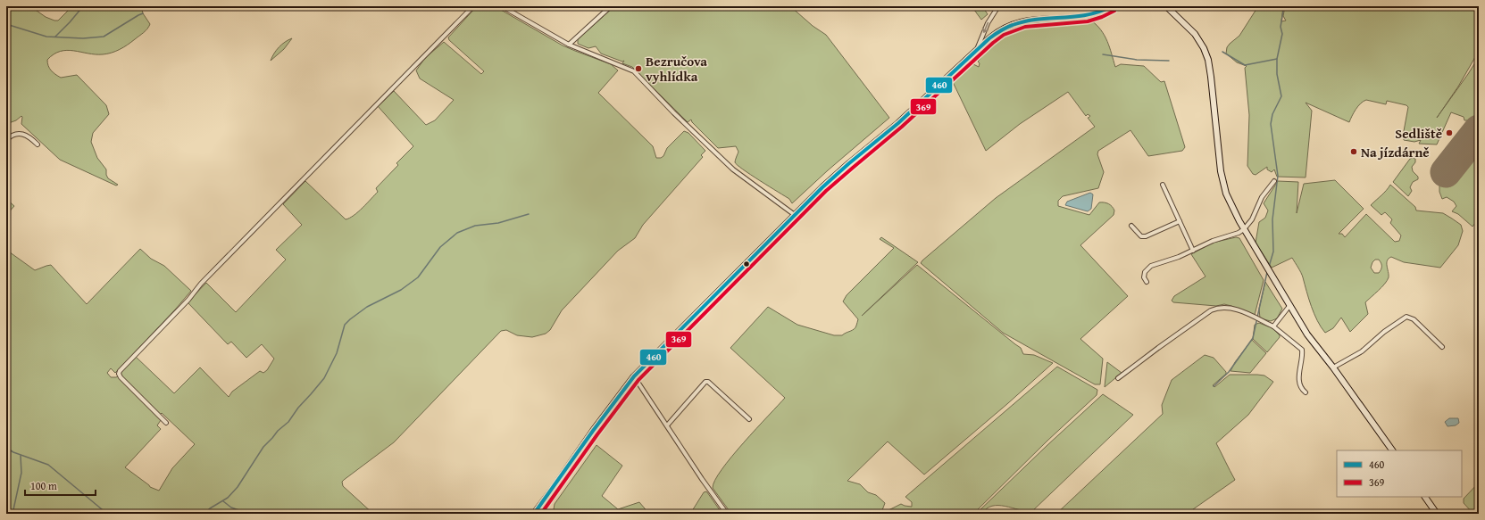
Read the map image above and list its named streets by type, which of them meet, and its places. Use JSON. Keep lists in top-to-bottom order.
{
  "places": ["Bezručova vyhlídka", "Sedliště", "Na jízdárně"],
  "lines": ["transit line 460", "transit line 369"],
  "legend": ["460", "369"],
  "scale_bar": "100 m"
}
